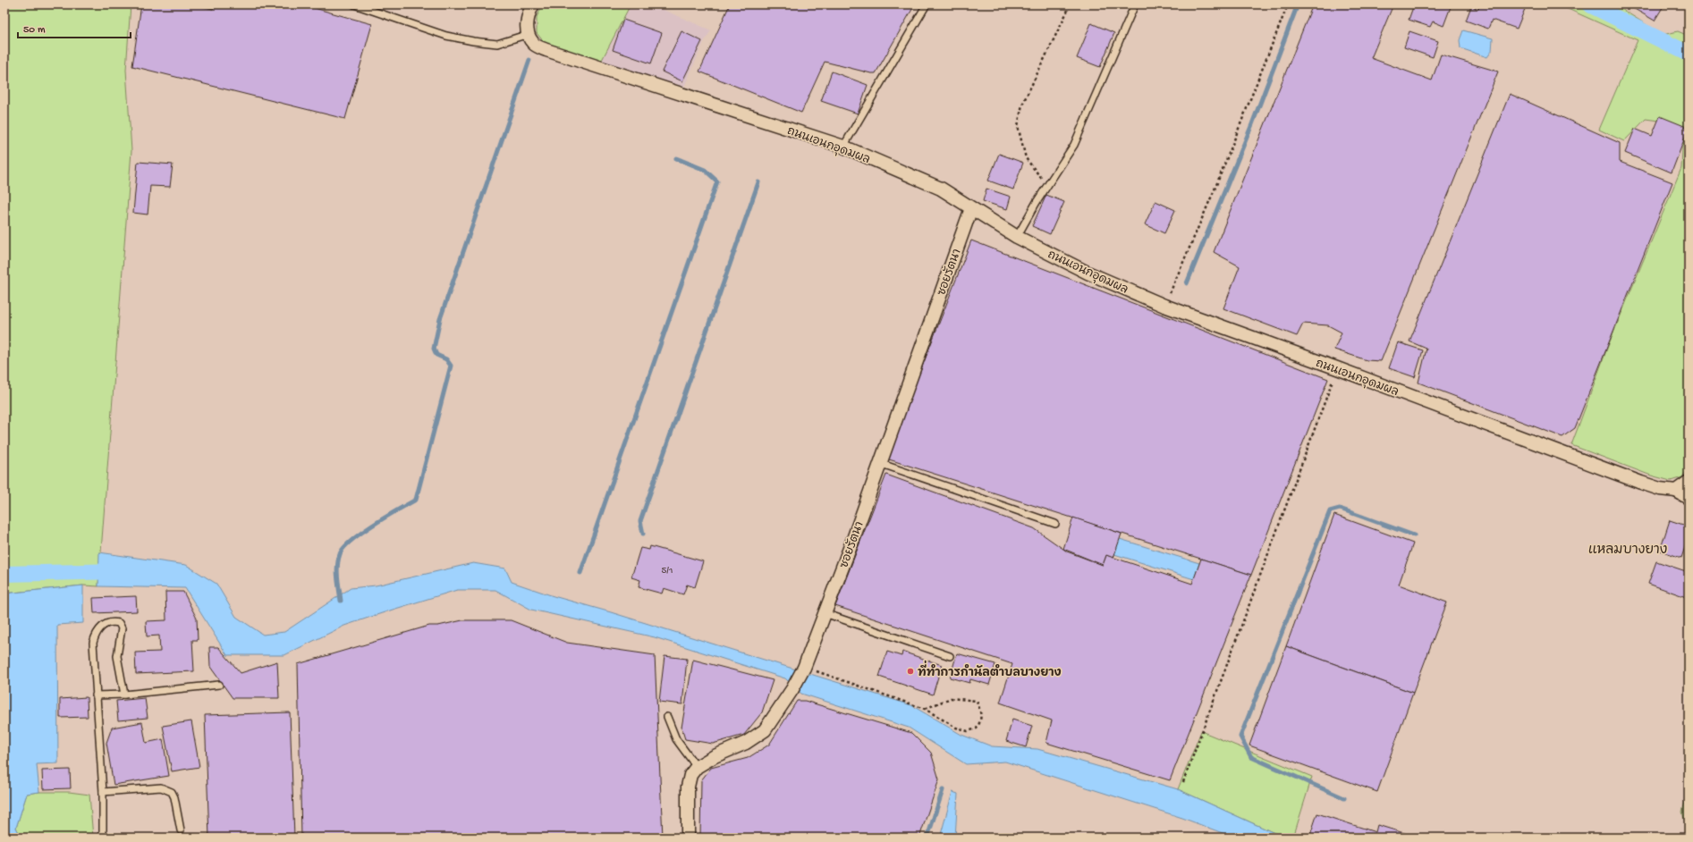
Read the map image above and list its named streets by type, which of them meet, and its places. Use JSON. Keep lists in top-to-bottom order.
{
  "streets": {
    "street": ["ถนนเอนกอุดมผล", "ซอยรัตนา"]
  },
  "crossings": [
    ["ถนนเอนกอุดมผล", "ซอยรัตนา"]
  ],
  "districts": ["แหลมบางยาง"],
  "places": ["ที่ทำการกำนัลตำบลบางยาง"],
  "house_numbers": ["5/1"],
  "scale_bar": "50 m"
}
